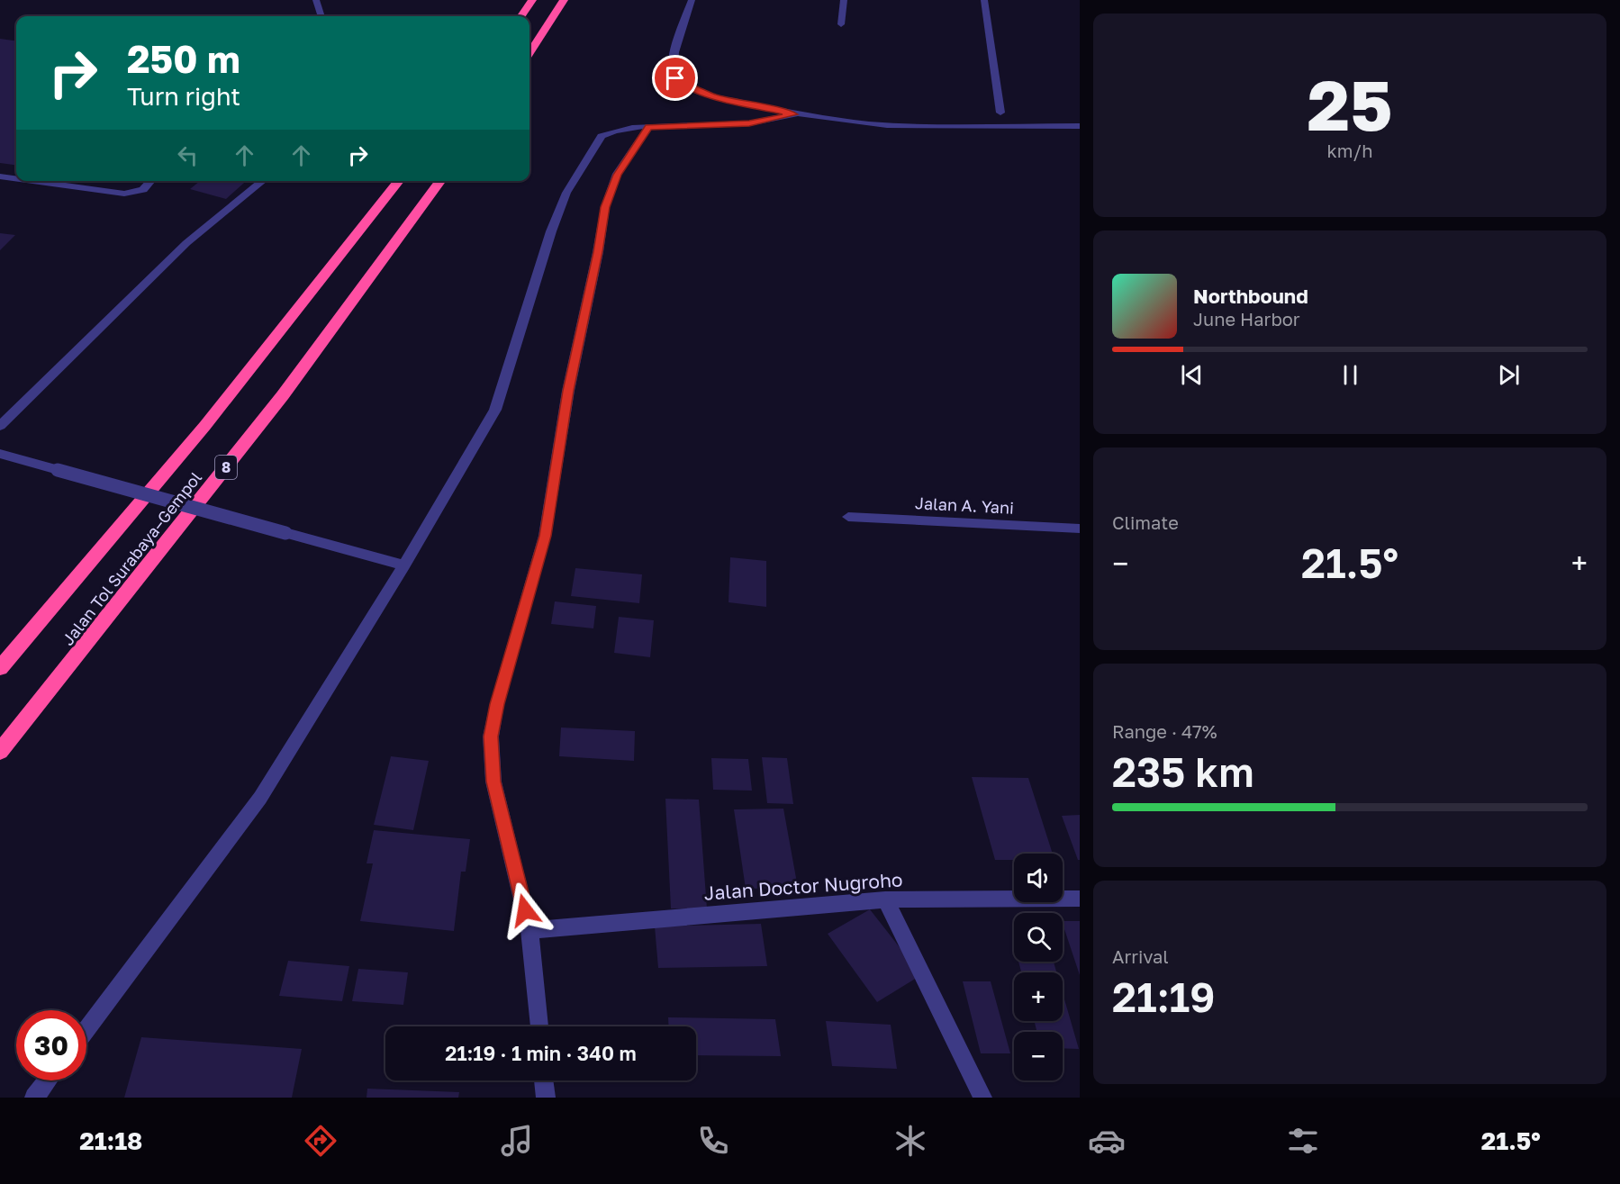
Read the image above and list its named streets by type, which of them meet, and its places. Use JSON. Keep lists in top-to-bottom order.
{
  "streets": {
    "highway": ["8", "Jalan Tol Surabaya–Gempol"],
    "street": ["Jalan A. Yani", "Jalan Doctor Nugroho"]
  },
  "page": {
    "tile": [
      ["25", "km/h"],
      "Climate",
      ["Range · 47%", "235 km"],
      ["Arrival", "21:19"]
    ],
    "turn": ["250 m", "Turn right"],
    "song": ["Northbound", "June Harbor"],
    "heat": ["−", "21.5°", "+"],
    "map_buttons": ["+", "−"],
    "limit": "30",
    "trip": "21:19 · 1 min · 340 m",
    "tabs": ["21:18", "21.5°"]
  }
}
